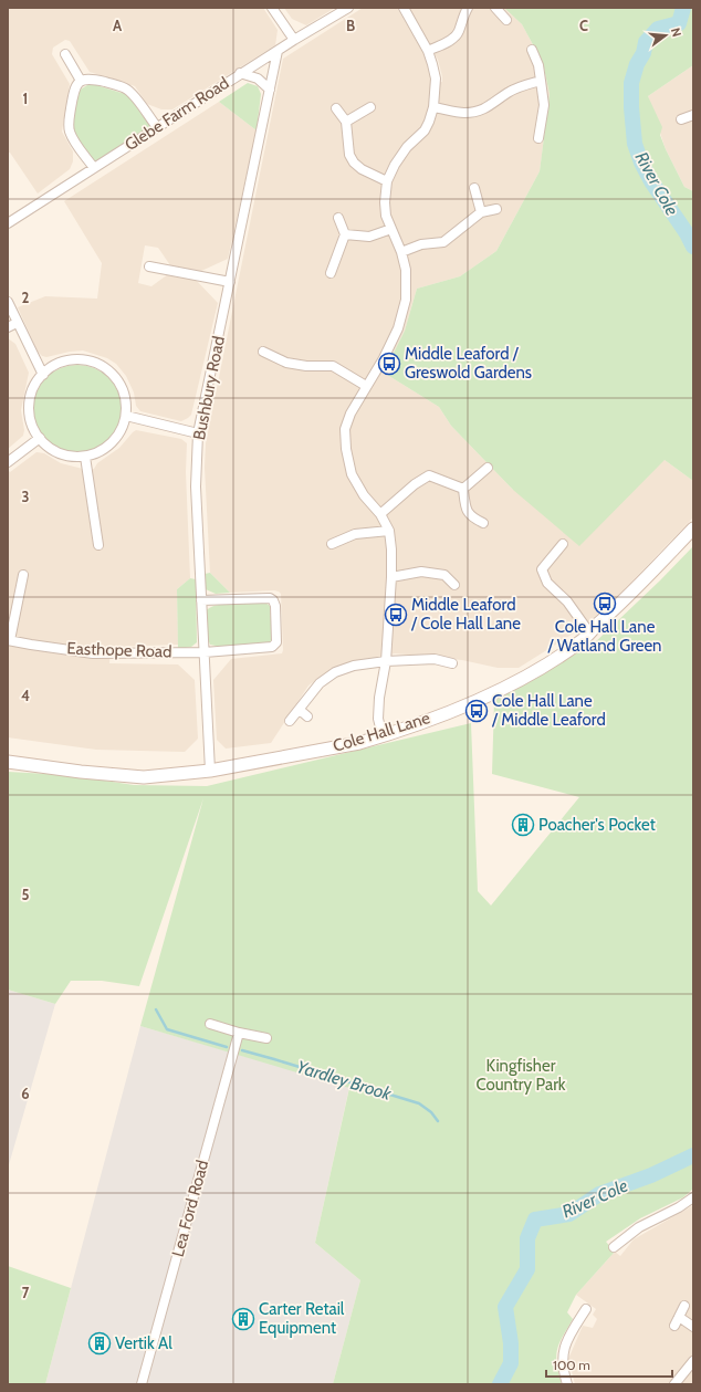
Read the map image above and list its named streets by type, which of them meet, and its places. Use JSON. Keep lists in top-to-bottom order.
{
  "streets": {
    "street": [
      "Glebe Farm Road",
      "Bushbury Road",
      "Easthope Road",
      "Cole Hall Lane",
      "Lea Ford Road"
    ]
  },
  "crossings": [
    ["Glebe Farm Road", "Bushbury Road"],
    ["Bushbury Road", "Easthope Road"],
    ["Bushbury Road", "Cole Hall Lane"]
  ],
  "water": ["River Cole", "Yardley Brook"],
  "parks": ["Kingfisher Country Park"],
  "places": {
    "bus stop": [
      "Middle Leaford / Greswold Gardens",
      "Cole Hall Lane / Watland Green",
      "Middle Leaford / Cole Hall Lane",
      "Cole Hall Lane / Middle Leaford"
    ],
    "building": ["Poacher's Pocket", "Carter Retail Equipment", "Vertik Al"]
  },
  "scale_bar": "100 m",
  "north": "right",
  "grid": {
    "columns": ["A", "B", "C"],
    "rows": [
      "1",
      "2",
      "3",
      "4",
      "5",
      "6",
      "7"
    ]
  }
}
